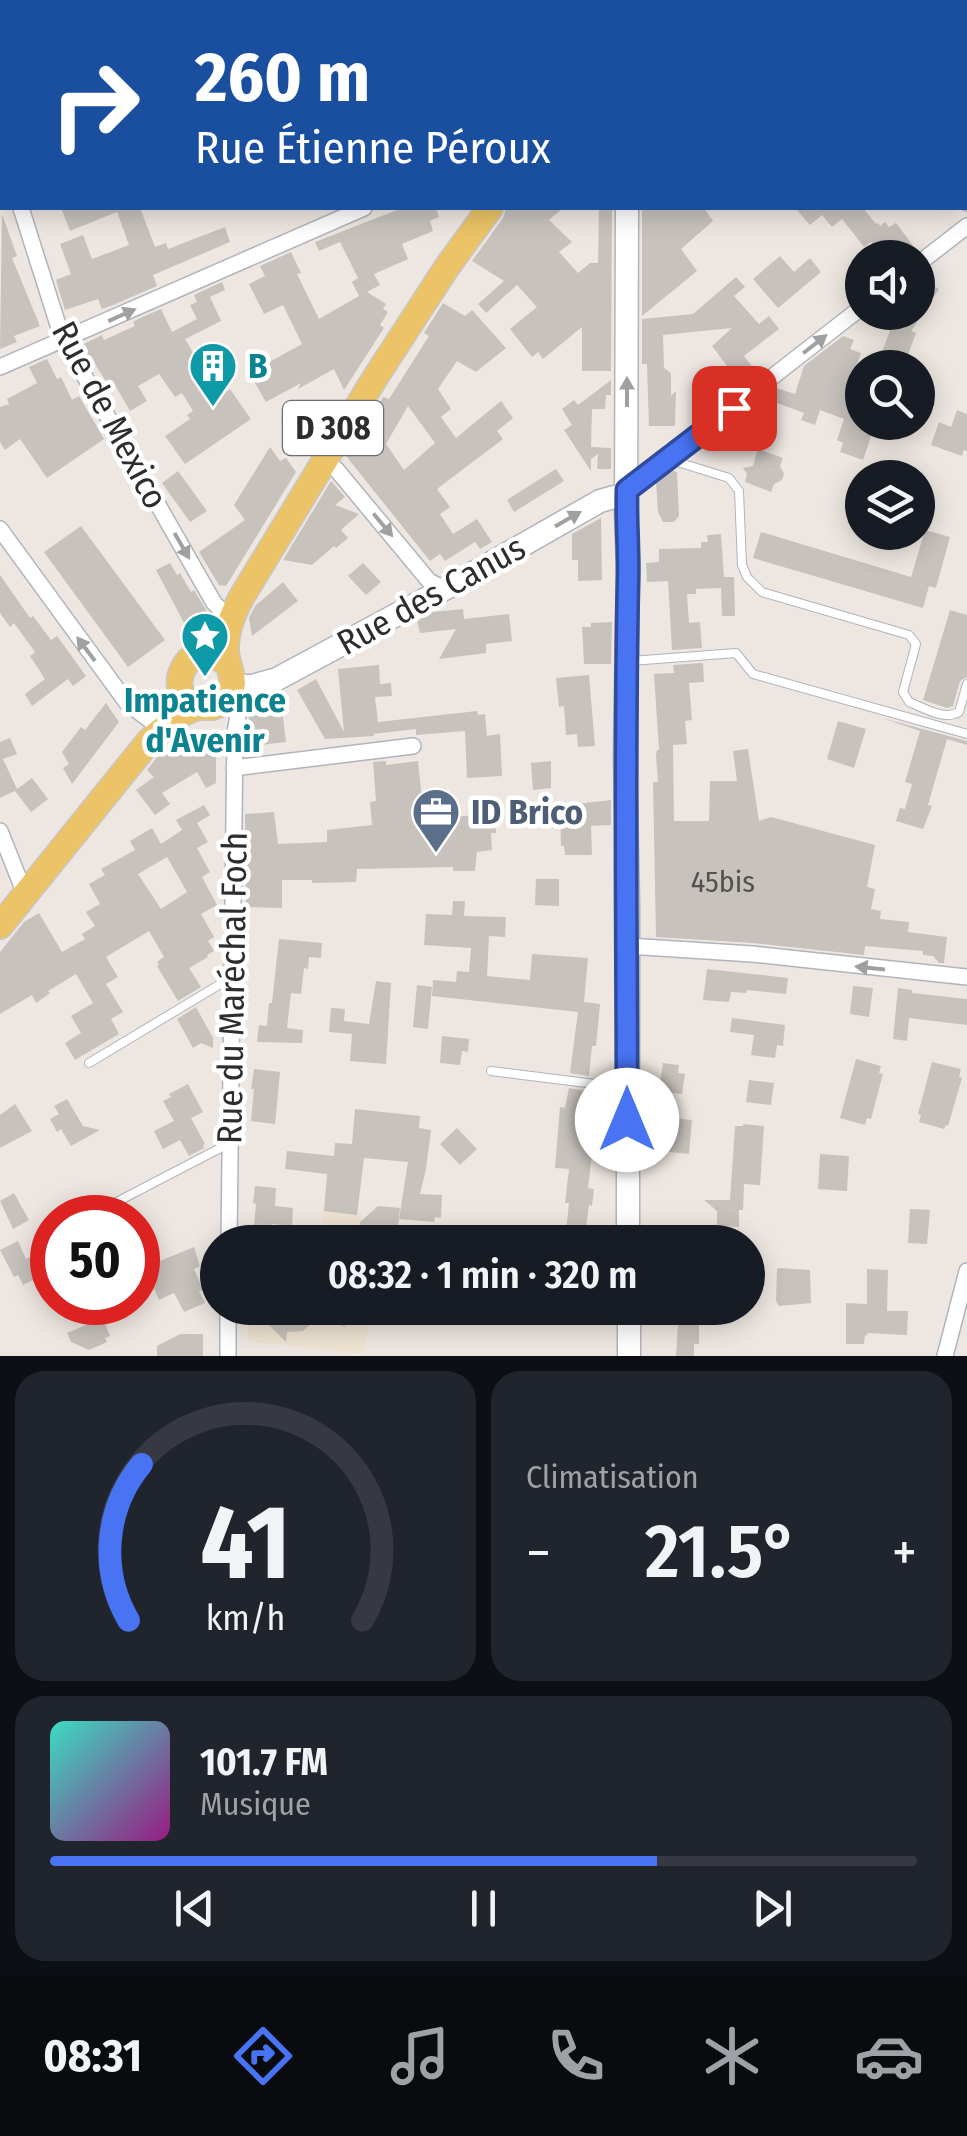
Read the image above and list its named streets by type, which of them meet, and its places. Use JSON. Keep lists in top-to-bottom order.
{
  "streets": {
    "main road": ["D 308", "Rue des Canus"],
    "street": ["Rue de Mexico", "Rue du Maréchal Foch"]
  },
  "crossings": [
    ["Rue de Mexico", "D 308"],
    ["D 308", "Rue des Canus"],
    ["D 308", "Rue du Maréchal Foch"],
    ["Rue des Canus", "Rue du Maréchal Foch"]
  ],
  "one_way": ["Rue de Mexico", "Rue des Canus"],
  "places": {
    "building": ["B"],
    "place": ["Impatience d'Avenir"],
    "office": ["ID Brico"]
  },
  "house_numbers": ["45bis"],
  "page": {
    "turn": ["260 m", "Rue Étienne Péroux"],
    "limit": "50",
    "trip": "08:32 · 1 min · 320 m",
    "tile": "Climatisation",
    "heat": ["−", "21.5°", "+"],
    "song": ["101.7 FM", "Musique"],
    "tabs": "08:31",
    "gauge": ["41", "km/h"]
  }
}
